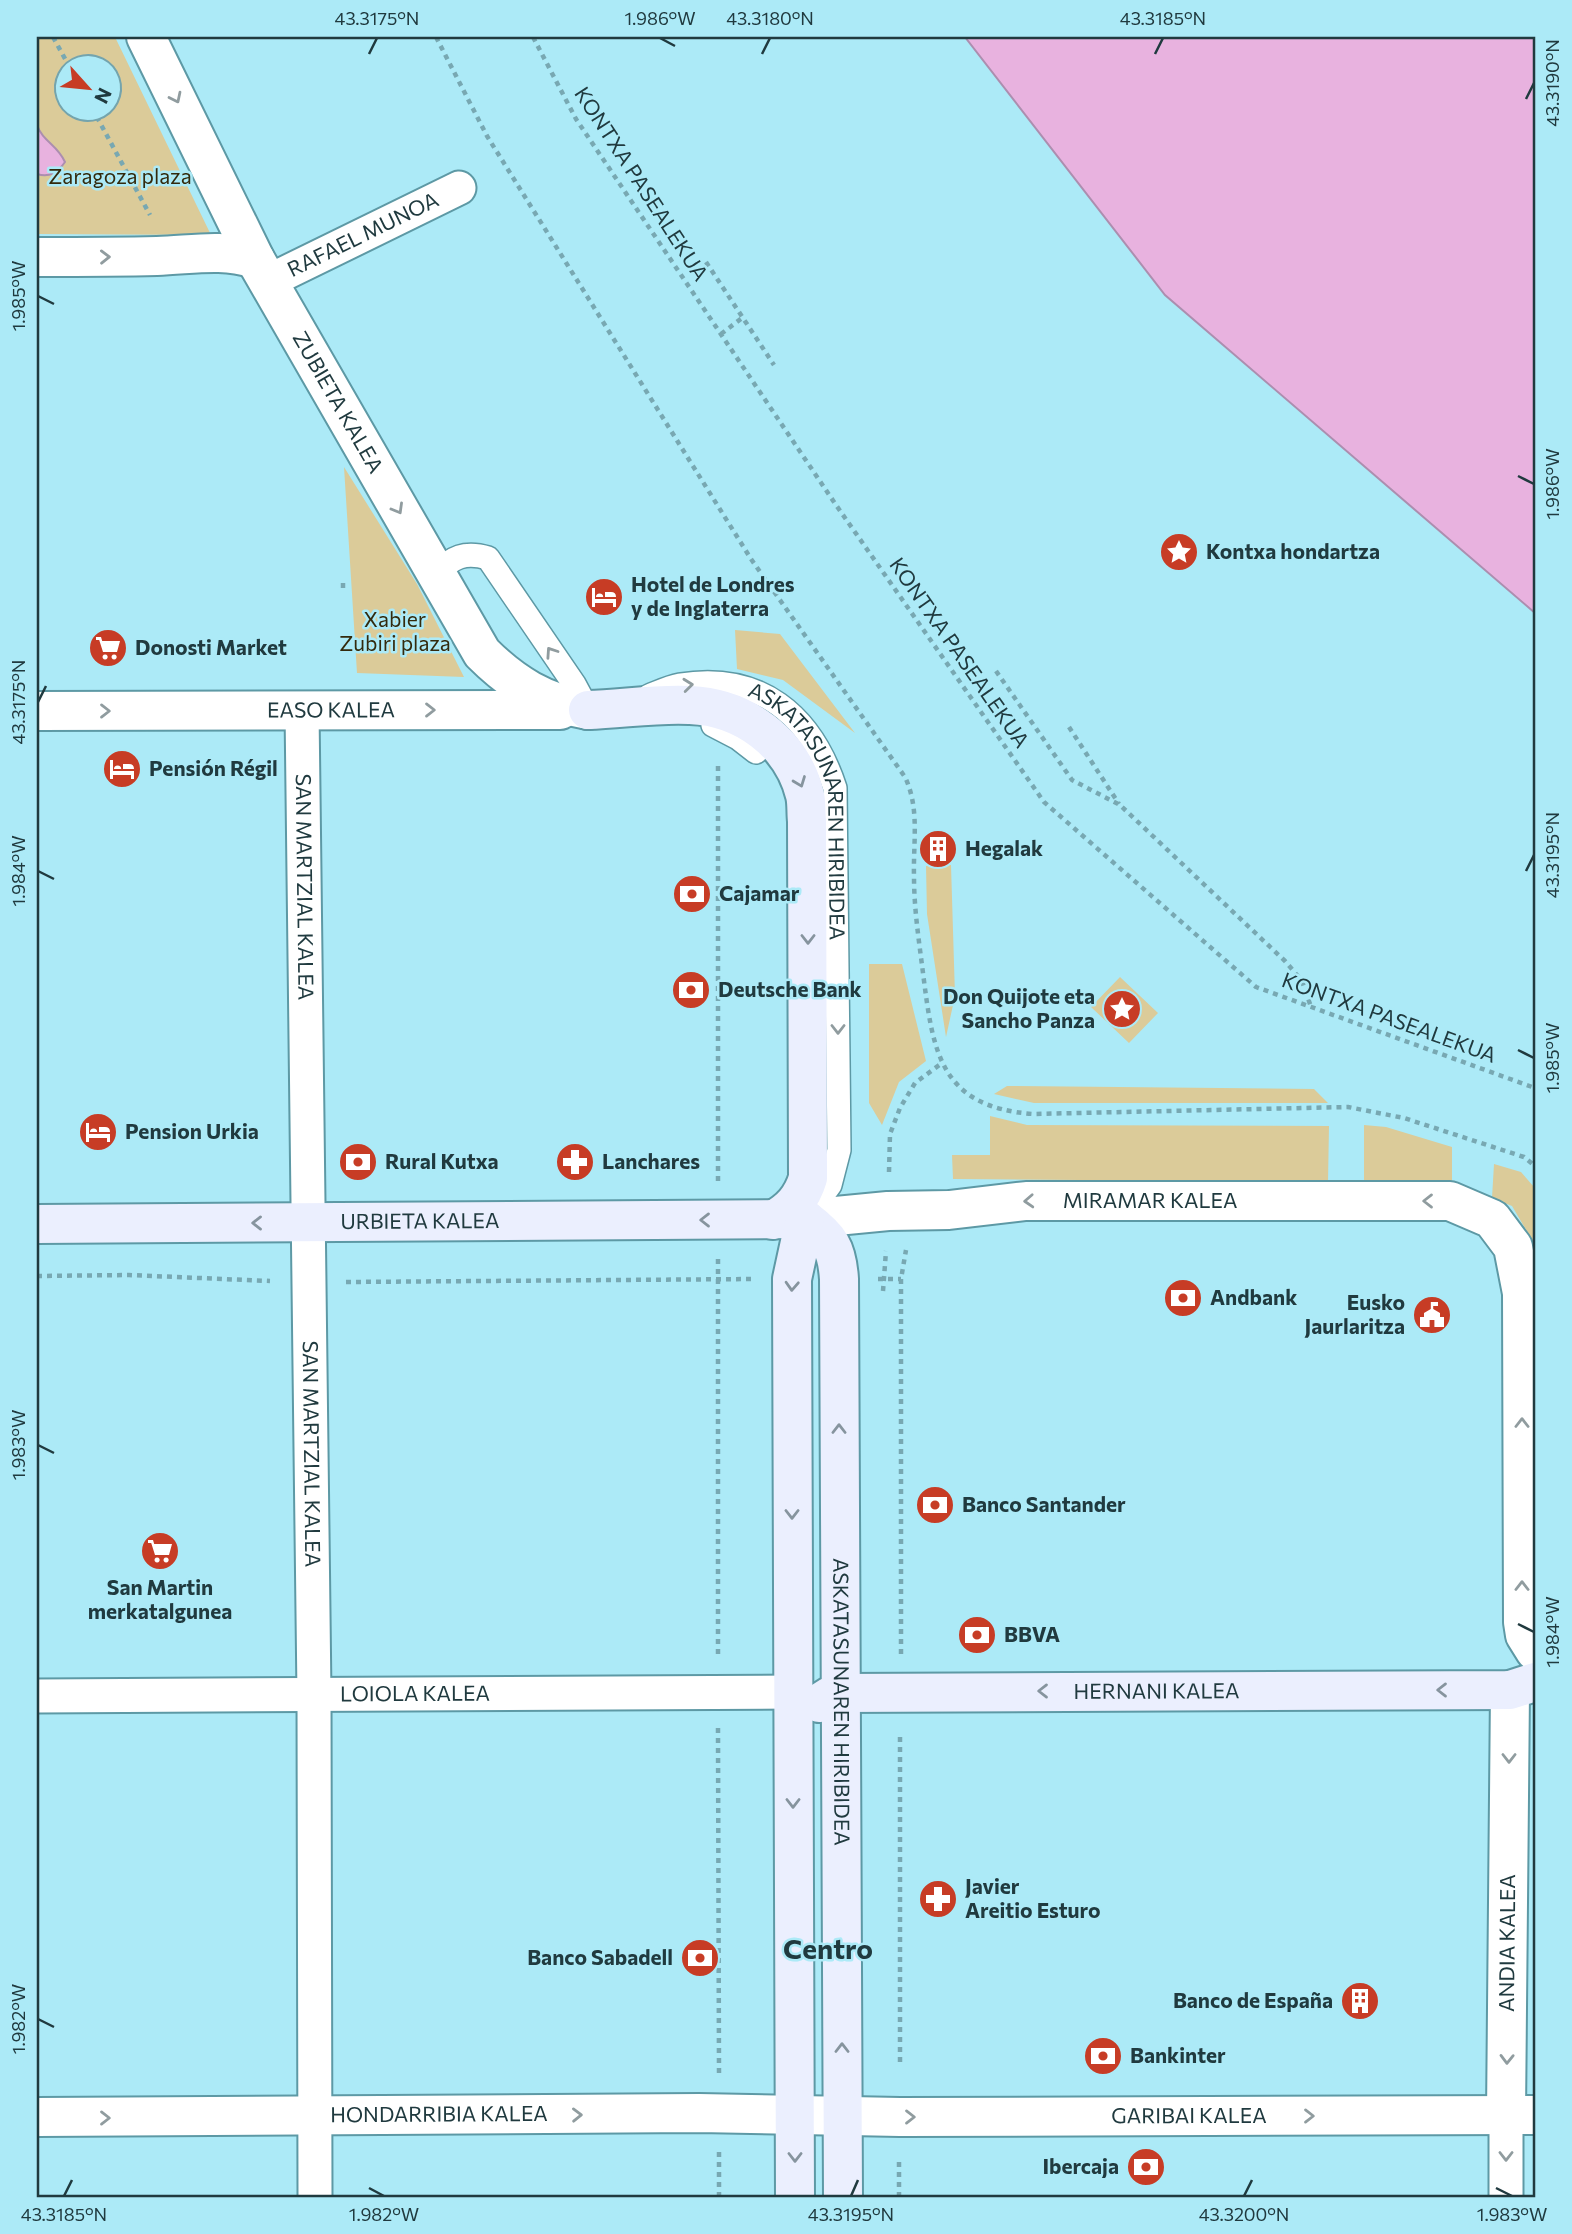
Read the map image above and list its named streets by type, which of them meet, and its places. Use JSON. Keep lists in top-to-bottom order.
{
  "streets": {
    "main road": ["ASKATASUNAREN HIRIBIDEA", "URBIETA KALEA", "HERNANI KALEA"],
    "street": [
      "RAFAEL MUNOA",
      "ZUBIETA KALEA",
      "EASO KALEA",
      "SAN MARTZIAL KALEA",
      "MIRAMAR KALEA",
      "LOIOLA KALEA",
      "ANDIA KALEA",
      "HONDARRIBIA KALEA",
      "GARIBAI KALEA"
    ],
    "path": ["KONTXA PASEALEKUA"]
  },
  "crossings": [
    ["RAFAEL MUNOA", "ZUBIETA KALEA"],
    ["ZUBIETA KALEA", "EASO KALEA"],
    ["ZUBIETA KALEA", "ASKATASUNAREN HIRIBIDEA"],
    ["EASO KALEA", "ASKATASUNAREN HIRIBIDEA"],
    ["EASO KALEA", "SAN MARTZIAL KALEA"],
    ["ASKATASUNAREN HIRIBIDEA", "MIRAMAR KALEA"],
    ["ASKATASUNAREN HIRIBIDEA", "URBIETA KALEA"],
    ["ASKATASUNAREN HIRIBIDEA", "HERNANI KALEA"],
    ["ASKATASUNAREN HIRIBIDEA", "HONDARRIBIA KALEA"],
    ["ASKATASUNAREN HIRIBIDEA", "GARIBAI KALEA"],
    ["SAN MARTZIAL KALEA", "URBIETA KALEA"],
    ["SAN MARTZIAL KALEA", "LOIOLA KALEA"],
    ["SAN MARTZIAL KALEA", "HONDARRIBIA KALEA"],
    ["MIRAMAR KALEA", "URBIETA KALEA"],
    ["HERNANI KALEA", "ANDIA KALEA"],
    ["ANDIA KALEA", "GARIBAI KALEA"],
    ["HONDARRIBIA KALEA", "GARIBAI KALEA"]
  ],
  "one_way": [
    "ZUBIETA KALEA",
    "EASO KALEA",
    "URBIETA KALEA",
    "HERNANI KALEA",
    "ANDIA KALEA",
    "HONDARRIBIA KALEA",
    "GARIBAI KALEA"
  ],
  "districts": ["Centro"],
  "parks": ["Zaragoza plaza", "Xabier Zubiri plaza"],
  "places": {
    "place": ["Kontxa hondartza", "Don Quijote eta Sancho Panza"],
    "hotel": ["Hotel de Londres y de Inglaterra", "Pensión Régil", "Pension Urkia"],
    "supermarket": ["Donosti Market", "San Martin merkatalgunea"],
    "building": ["Hegalak", "Banco de España"],
    "bank": [
      "Cajamar",
      "Deutsche Bank",
      "Rural Kutxa",
      "Andbank",
      "Banco Santander",
      "BBVA",
      "Banco Sabadell",
      "Bankinter",
      "Ibercaja"
    ],
    "pharmacy": ["Lanchares", "Javier Areitio Esturo"],
    "public building": ["Eusko Jaurlaritza"]
  },
  "north": "bottom right",
  "coordinates": [
    "43.3175°N",
    "1.986°W",
    "43.3180°N",
    "43.3185°N",
    "43.3190°N",
    "1.985°W",
    "43.3195°N",
    "1.984°W",
    "1.983°W",
    "1.982°W",
    "43.3200°N"
  ]
}
